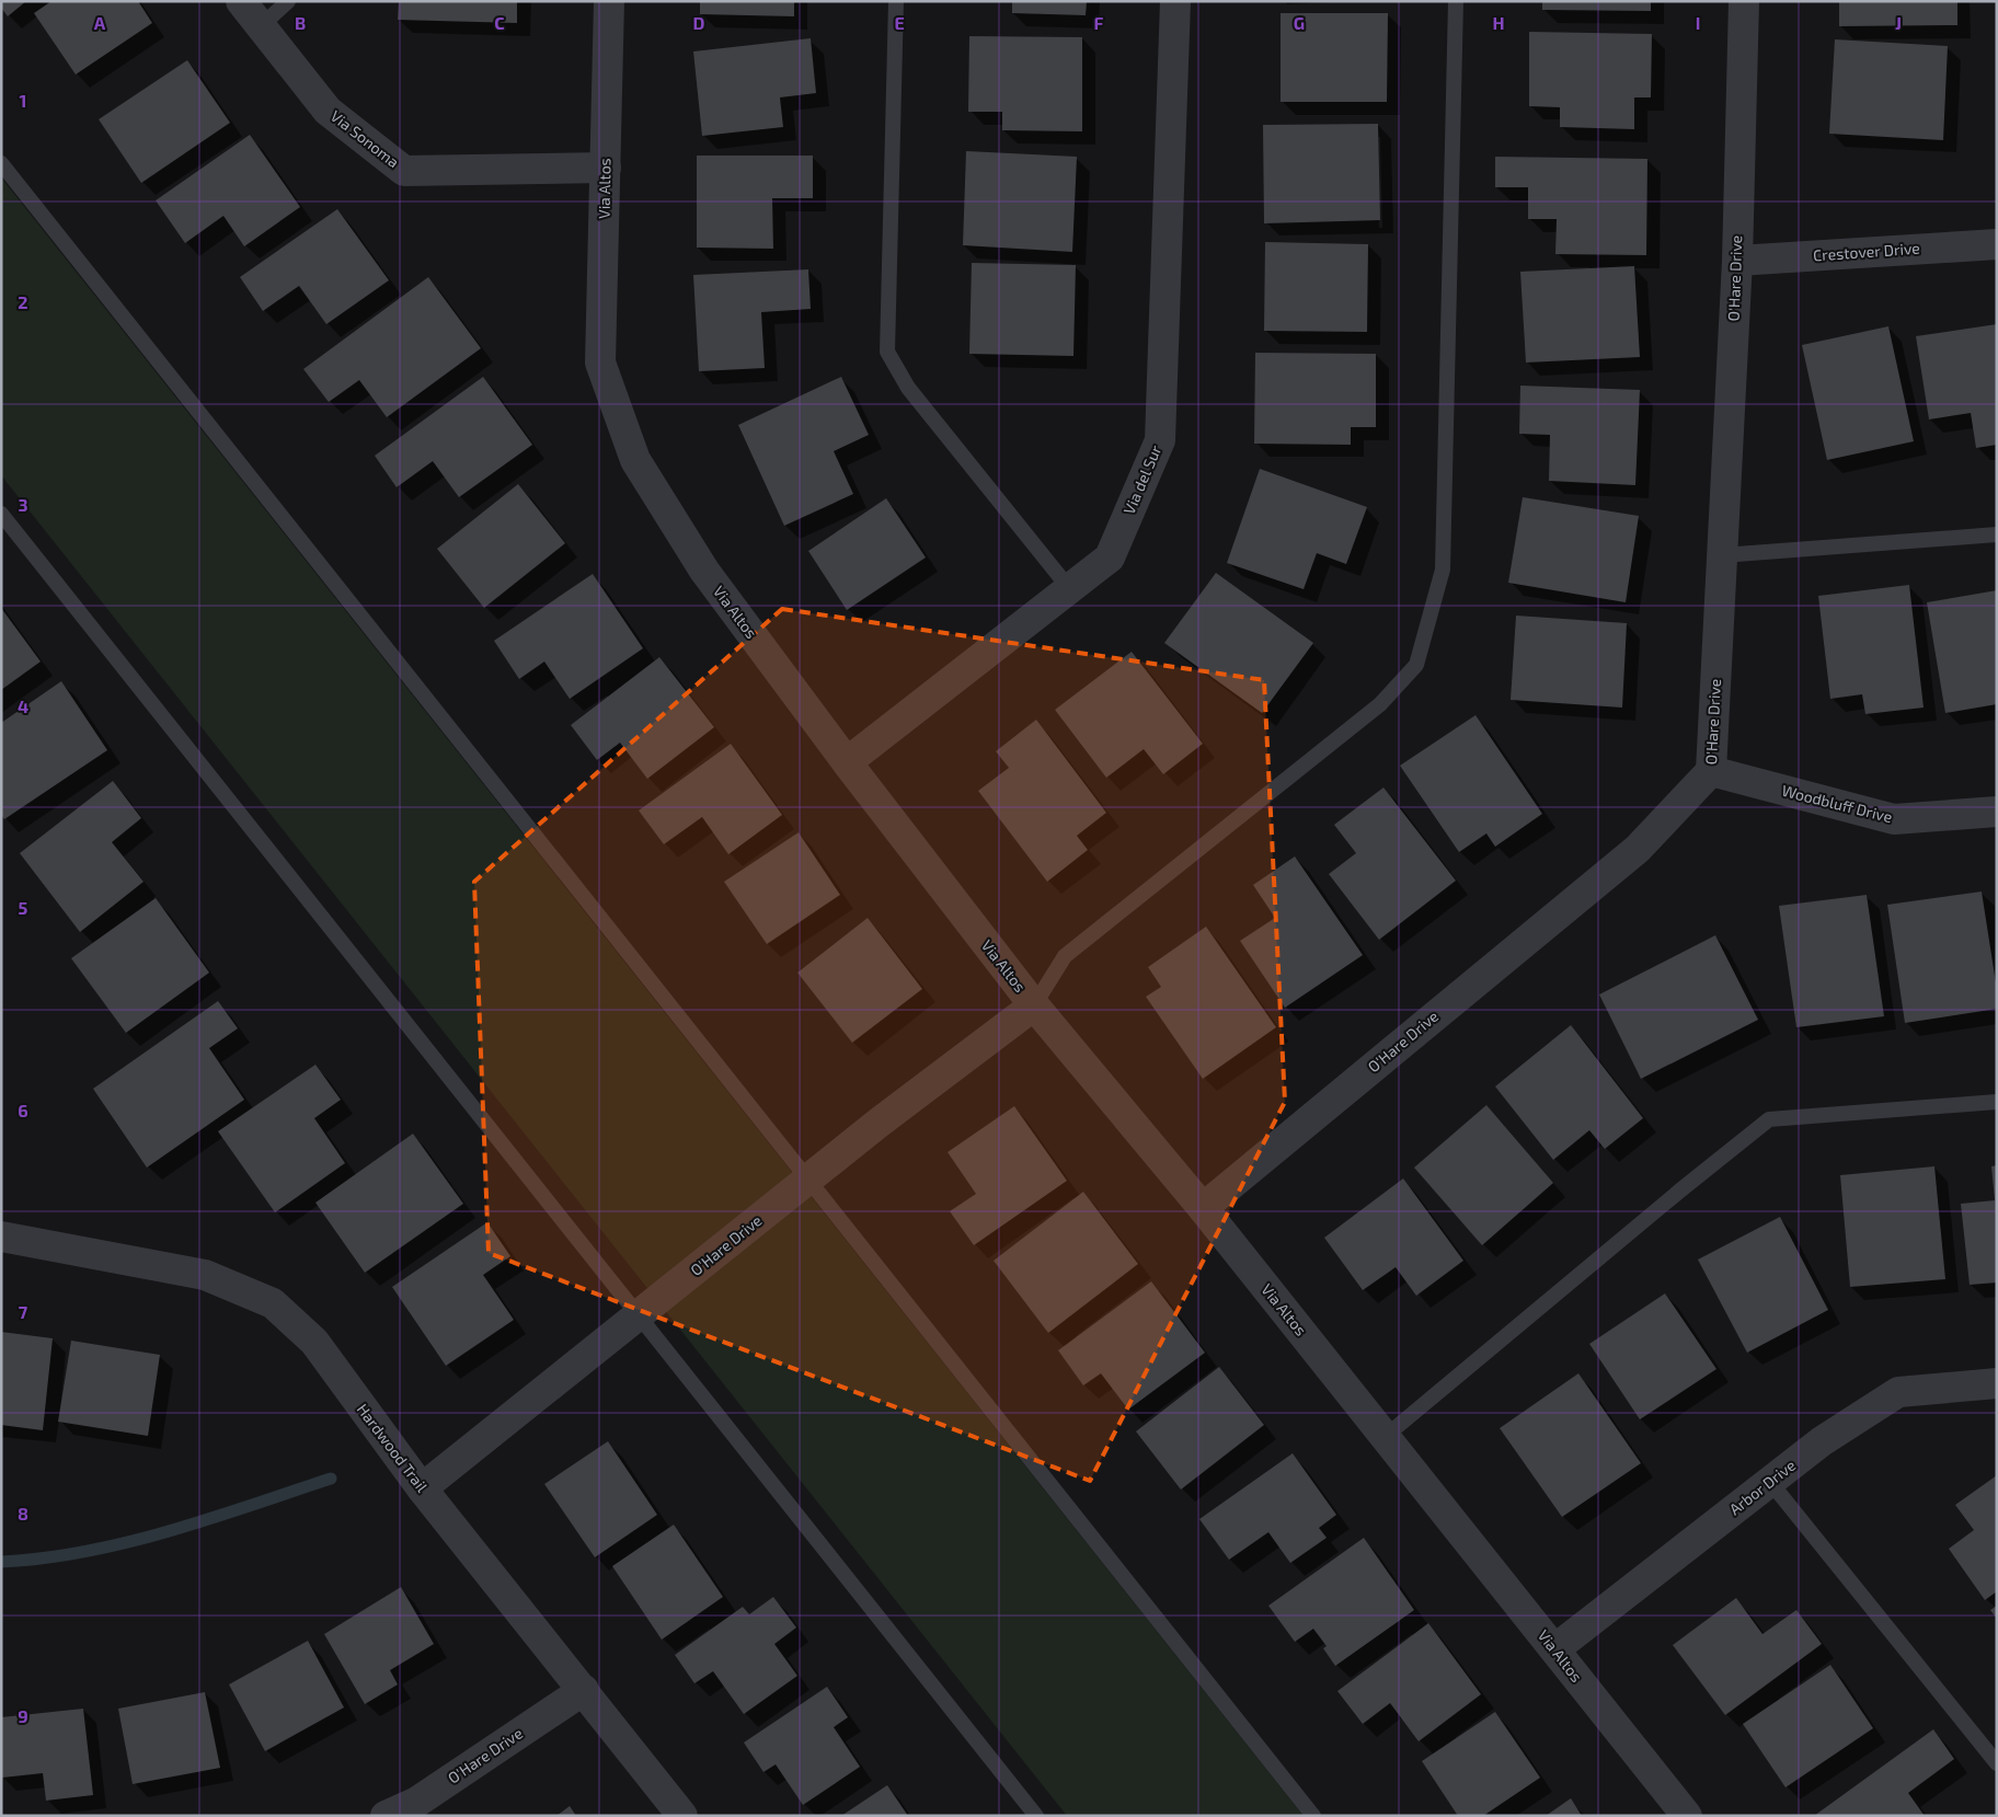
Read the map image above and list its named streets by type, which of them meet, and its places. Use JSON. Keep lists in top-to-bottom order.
{
  "streets": {
    "street": [
      "Via Sonoma",
      "Via Altos",
      "Crestover Drive",
      "O'Hare Drive",
      "Via del Sur",
      "Woodbluff Drive",
      "Hardwood Trail",
      "Arbor Drive"
    ]
  },
  "crossings": [
    ["Via Sonoma", "Via Altos"],
    ["Via Altos", "O'Hare Drive"],
    ["Via Altos", "Via del Sur"],
    ["Via Altos", "Arbor Drive"],
    ["Crestover Drive", "O'Hare Drive"],
    ["O'Hare Drive", "Woodbluff Drive"],
    ["O'Hare Drive", "Hardwood Trail"]
  ],
  "grid": {
    "columns": [
      "A",
      "B",
      "C",
      "D",
      "E",
      "F",
      "G",
      "H",
      "I",
      "J"
    ],
    "rows": [
      "1",
      "2",
      "3",
      "4",
      "5",
      "6",
      "7",
      "8",
      "9"
    ]
  }
}
